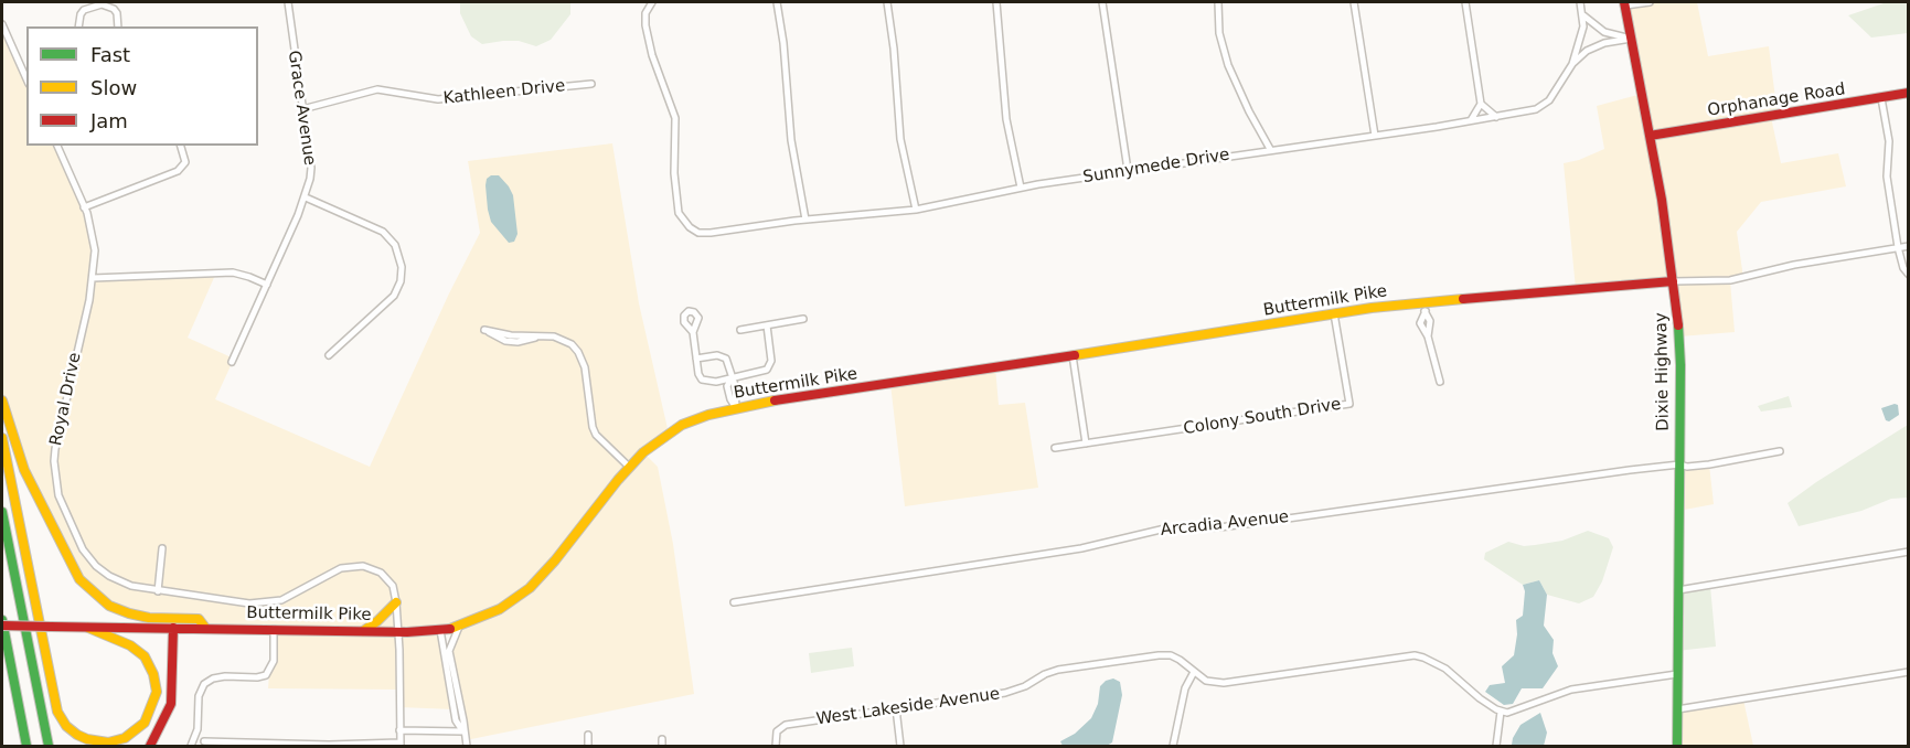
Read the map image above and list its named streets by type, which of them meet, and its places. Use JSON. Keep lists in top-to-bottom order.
{
  "streets": {
    "main road": ["Orphanage Road", "Buttermilk Pike", "Dixie Highway"],
    "street": [
      "Kathleen Drive",
      "Grace Avenue",
      "Sunnymede Drive",
      "Royal Drive",
      "Colony South Drive",
      "Arcadia Avenue",
      "West Lakeside Avenue"
    ]
  },
  "crossings": [
    ["Kathleen Drive", "Grace Avenue"],
    ["Orphanage Road", "Dixie Highway"],
    ["Buttermilk Pike", "Dixie Highway"],
    ["Buttermilk Pike", "Royal Drive"],
    ["Buttermilk Pike", "Colony South Drive"],
    ["Dixie Highway", "Arcadia Avenue"]
  ],
  "legend": ["Fast", "Slow", "Jam"]
}
